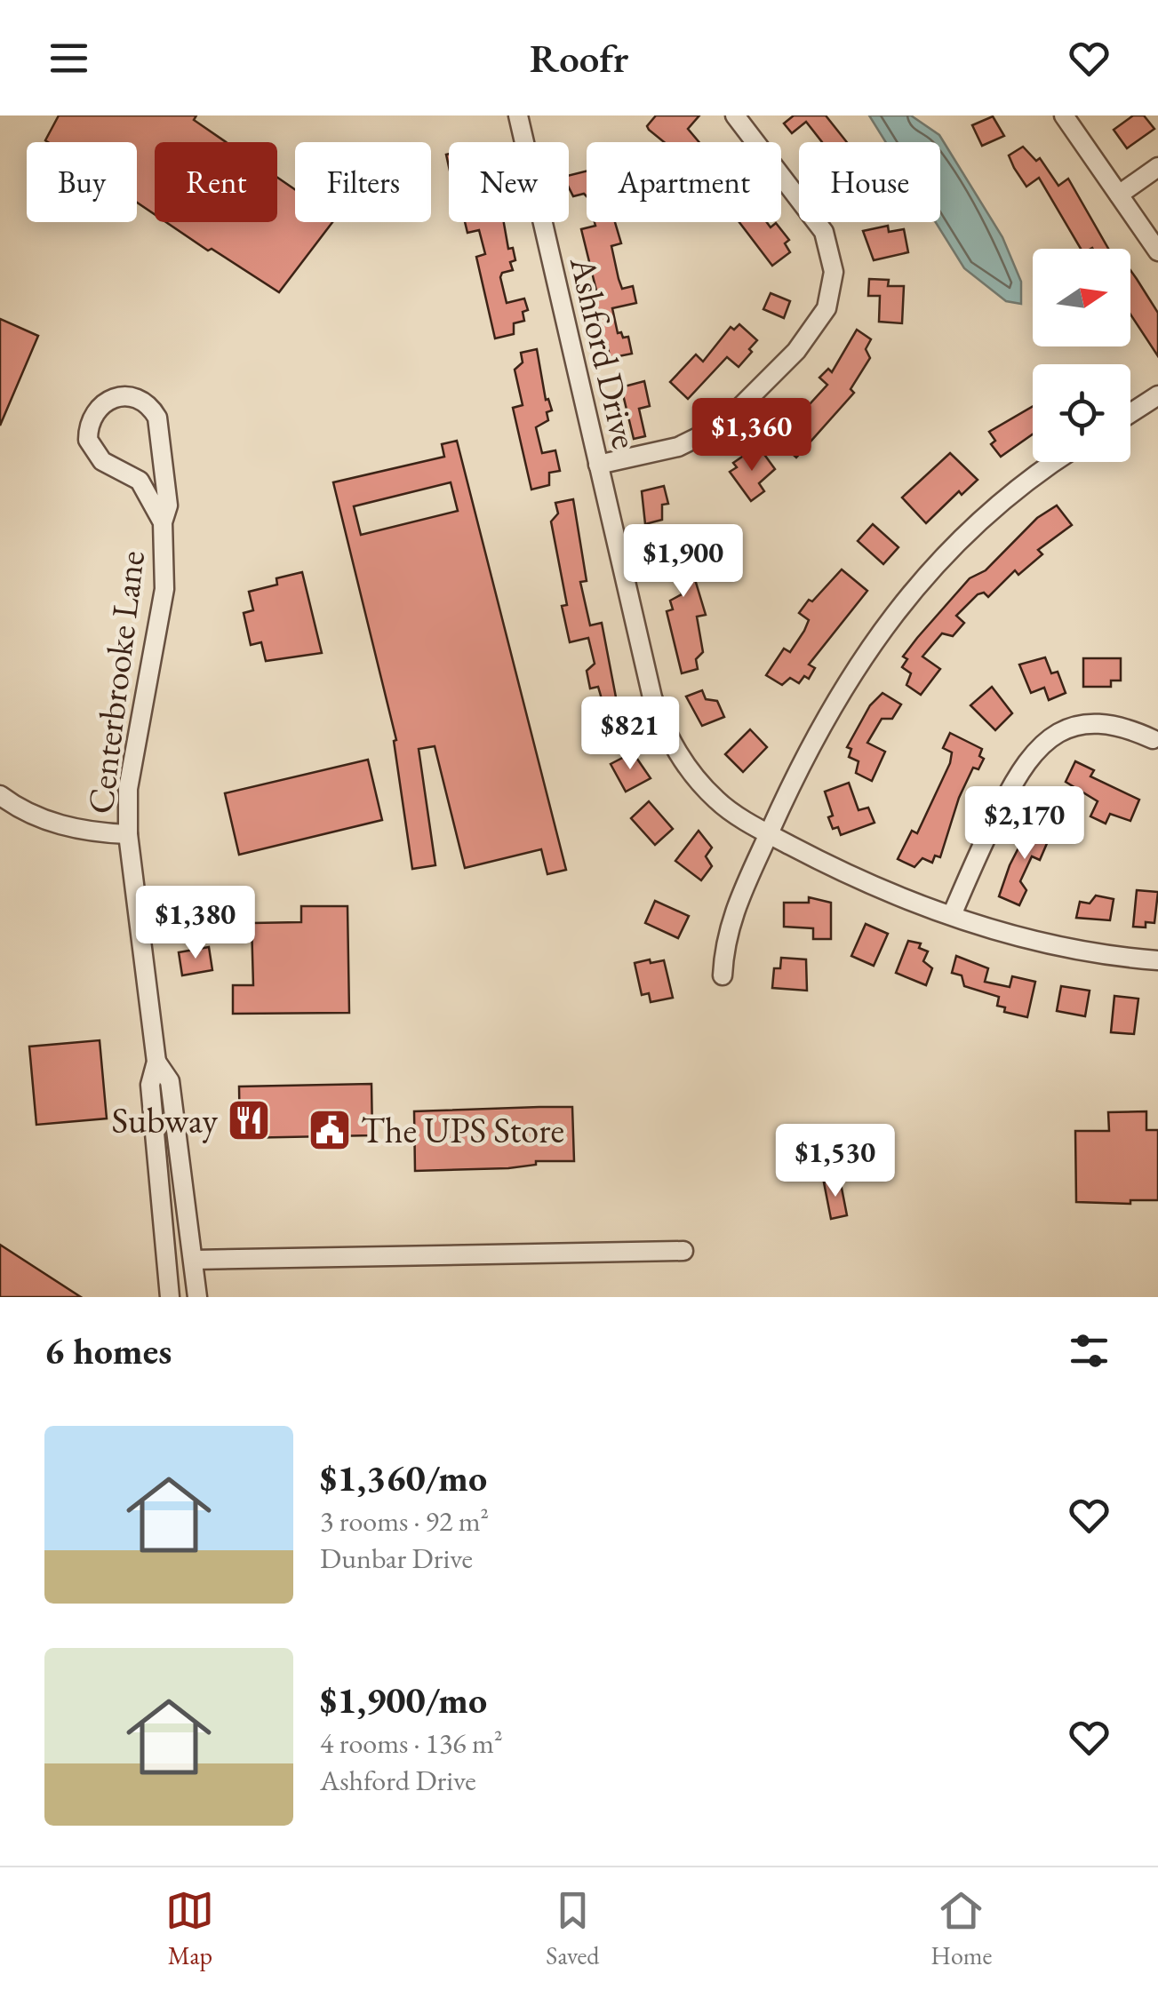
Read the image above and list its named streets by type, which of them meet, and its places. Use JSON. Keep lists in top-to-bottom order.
{
  "streets": {
    "street": ["Ashford Drive", "Centerbrooke Lane"]
  },
  "places": {
    "restaurant": ["Subway"],
    "public building": ["The UPS Store"]
  },
  "north": "right",
  "page": {
    "header": "Roofr",
    "chip": [
      "Buy",
      "Rent",
      "Filters",
      "New",
      "Apartment",
      "House"
    ],
    "price": [
      "$1,360",
      "$1,900",
      "$821",
      "$2,170",
      "$1,380",
      "$1,530"
    ],
    "heading": "6 homes",
    "list": [
      {
        "name": "$1,360/mo",
        "note": "3 rooms · 92 m² · Dunbar Drive"
      },
      {
        "name": "$1,900/mo",
        "note": "4 rooms · 136 m² · Ashford Drive"
      }
    ],
    "tabs": ["Map", "Saved", "Home"]
  }
}
